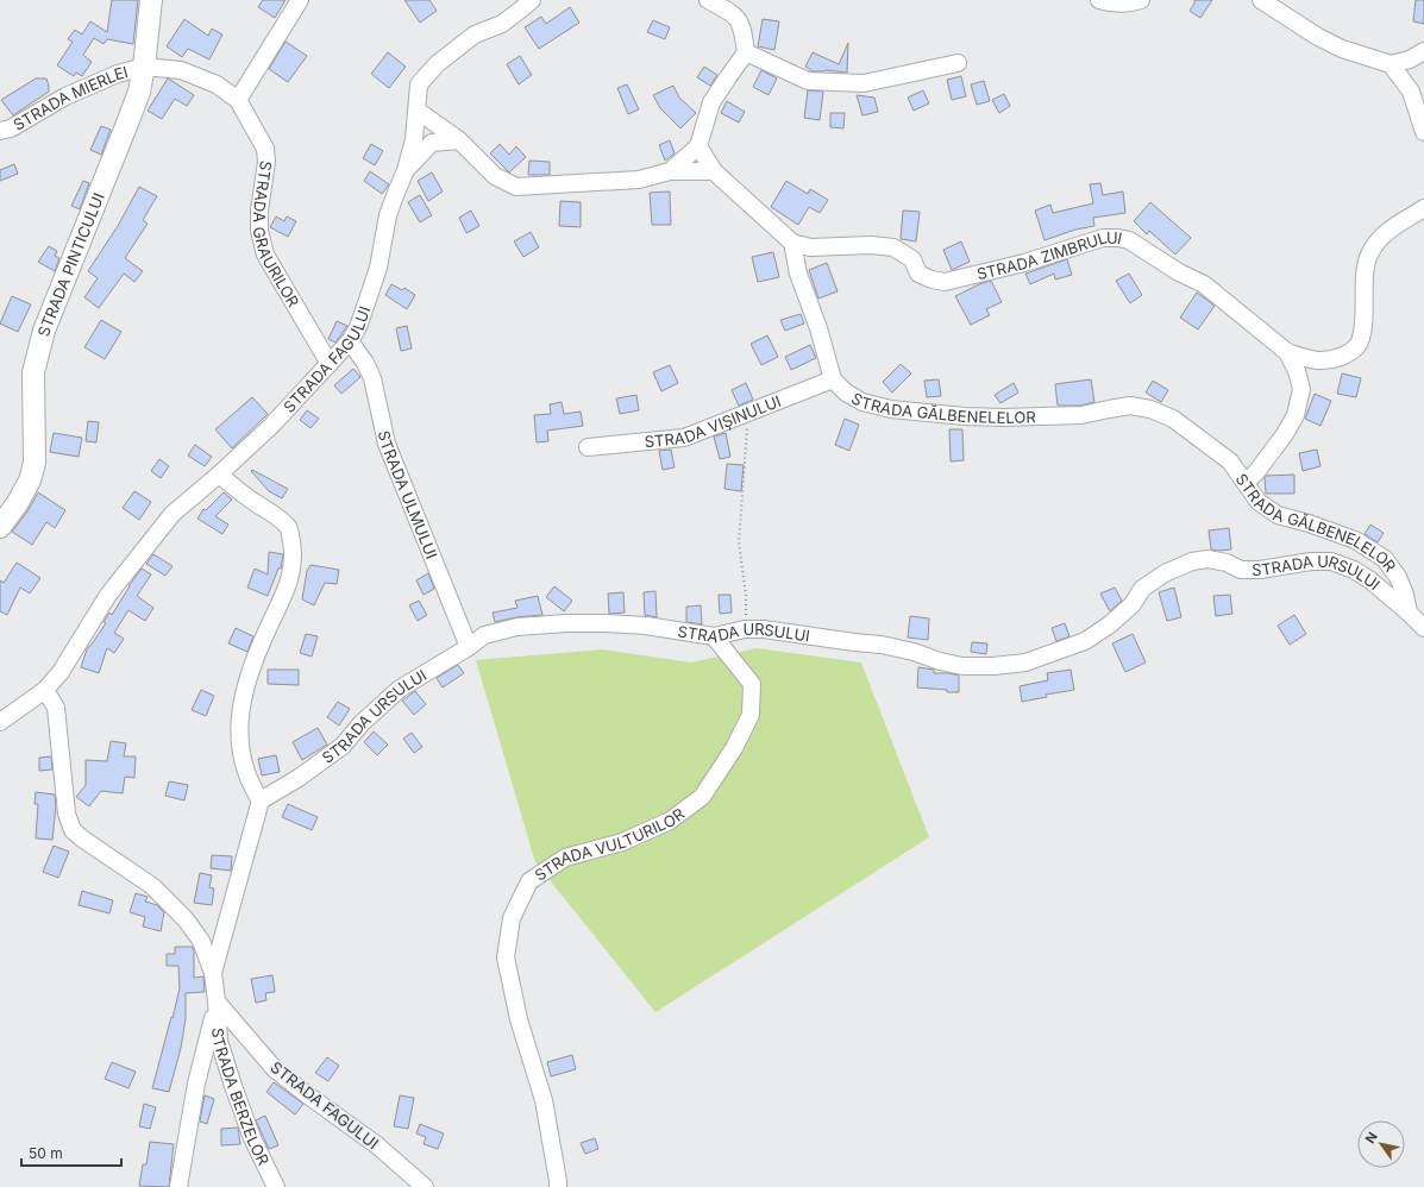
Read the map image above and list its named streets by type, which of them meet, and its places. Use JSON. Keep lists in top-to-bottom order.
{
  "streets": {
    "main road": ["STRADA PINTICULUI"],
    "street": [
      "STRADA MIERLEI",
      "STRADA GRAURILOR",
      "STRADA ZIMBRULUI",
      "STRADA FAGULUI",
      "STRADA GĂLBENELELOR",
      "STRADA VIȘINULUI",
      "STRADA ULMULUI",
      "STRADA URSULUI",
      "STRADA VULTURILOR",
      "STRADA BERZELOR"
    ]
  },
  "crossings": [
    ["STRADA MIERLEI", "STRADA GRAURILOR"],
    ["STRADA MIERLEI", "STRADA PINTICULUI"],
    ["STRADA GRAURILOR", "STRADA PINTICULUI"],
    ["STRADA GRAURILOR", "STRADA FAGULUI"],
    ["STRADA ZIMBRULUI", "STRADA GĂLBENELELOR"],
    ["STRADA FAGULUI", "STRADA ULMULUI"],
    ["STRADA FAGULUI", "STRADA BERZELOR"],
    ["STRADA GĂLBENELELOR", "STRADA VIȘINULUI"],
    ["STRADA GĂLBENELELOR", "STRADA URSULUI"],
    ["STRADA ULMULUI", "STRADA URSULUI"],
    ["STRADA URSULUI", "STRADA VULTURILOR"]
  ],
  "scale_bar": "50 m",
  "north": "top left"
}
